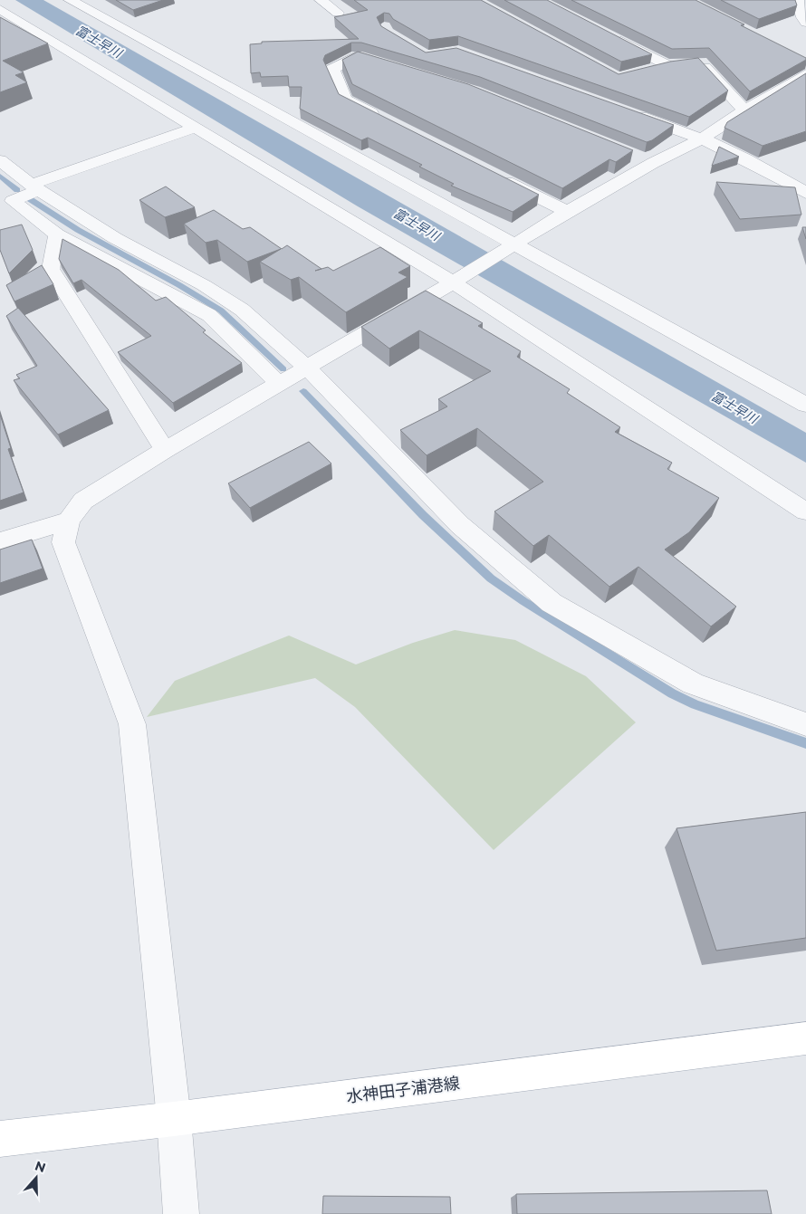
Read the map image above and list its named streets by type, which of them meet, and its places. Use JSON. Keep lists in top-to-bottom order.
{
  "streets": {
    "main road": ["水神田子浦港線"]
  },
  "water": ["富士早川"],
  "north": "top"
}
